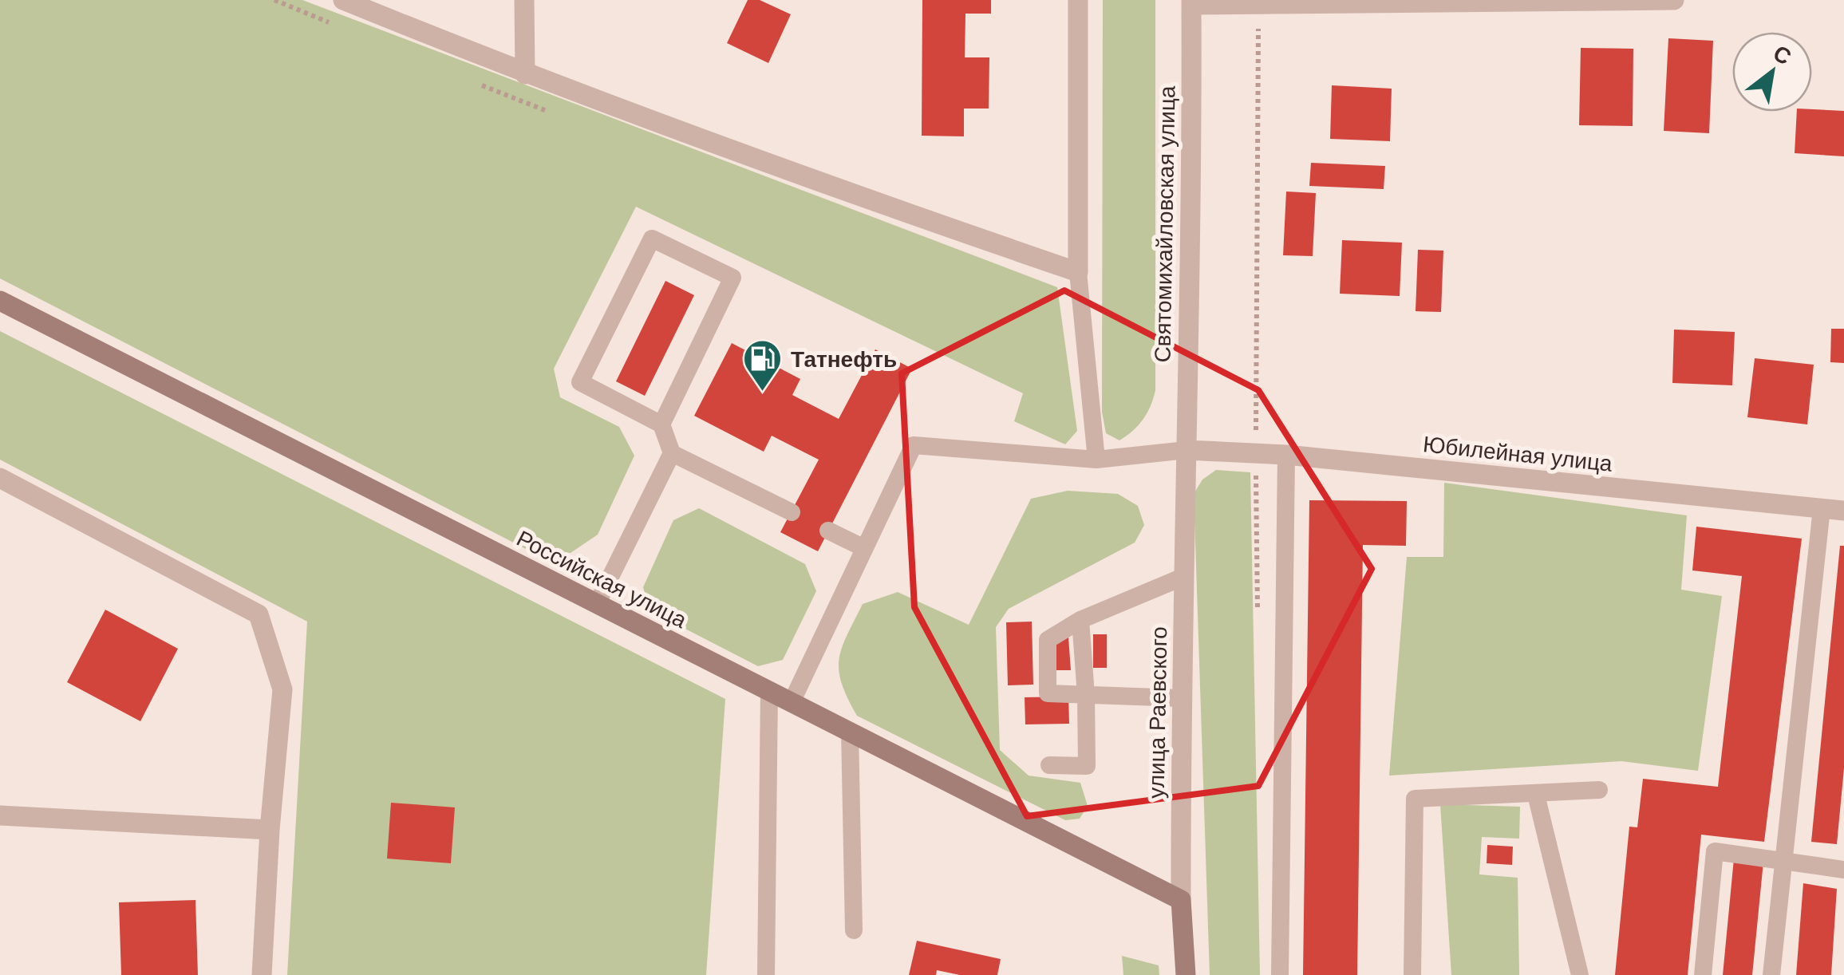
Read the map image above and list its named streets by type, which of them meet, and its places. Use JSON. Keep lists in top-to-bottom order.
{
  "streets": {
    "main road": ["Российская улица", "улица Раевского"],
    "street": ["Святомихайловская улица", "Юбилейная улица"]
  },
  "crossings": [
    ["Святомихайловская улица", "Юбилейная улица"],
    ["Святомихайловская улица", "улица Раевского"],
    ["Юбилейная улица", "улица Раевского"],
    ["Российская улица", "улица Раевского"]
  ],
  "places": {
    "fuel station": ["Татнефть"]
  },
  "north": "top right"
}
